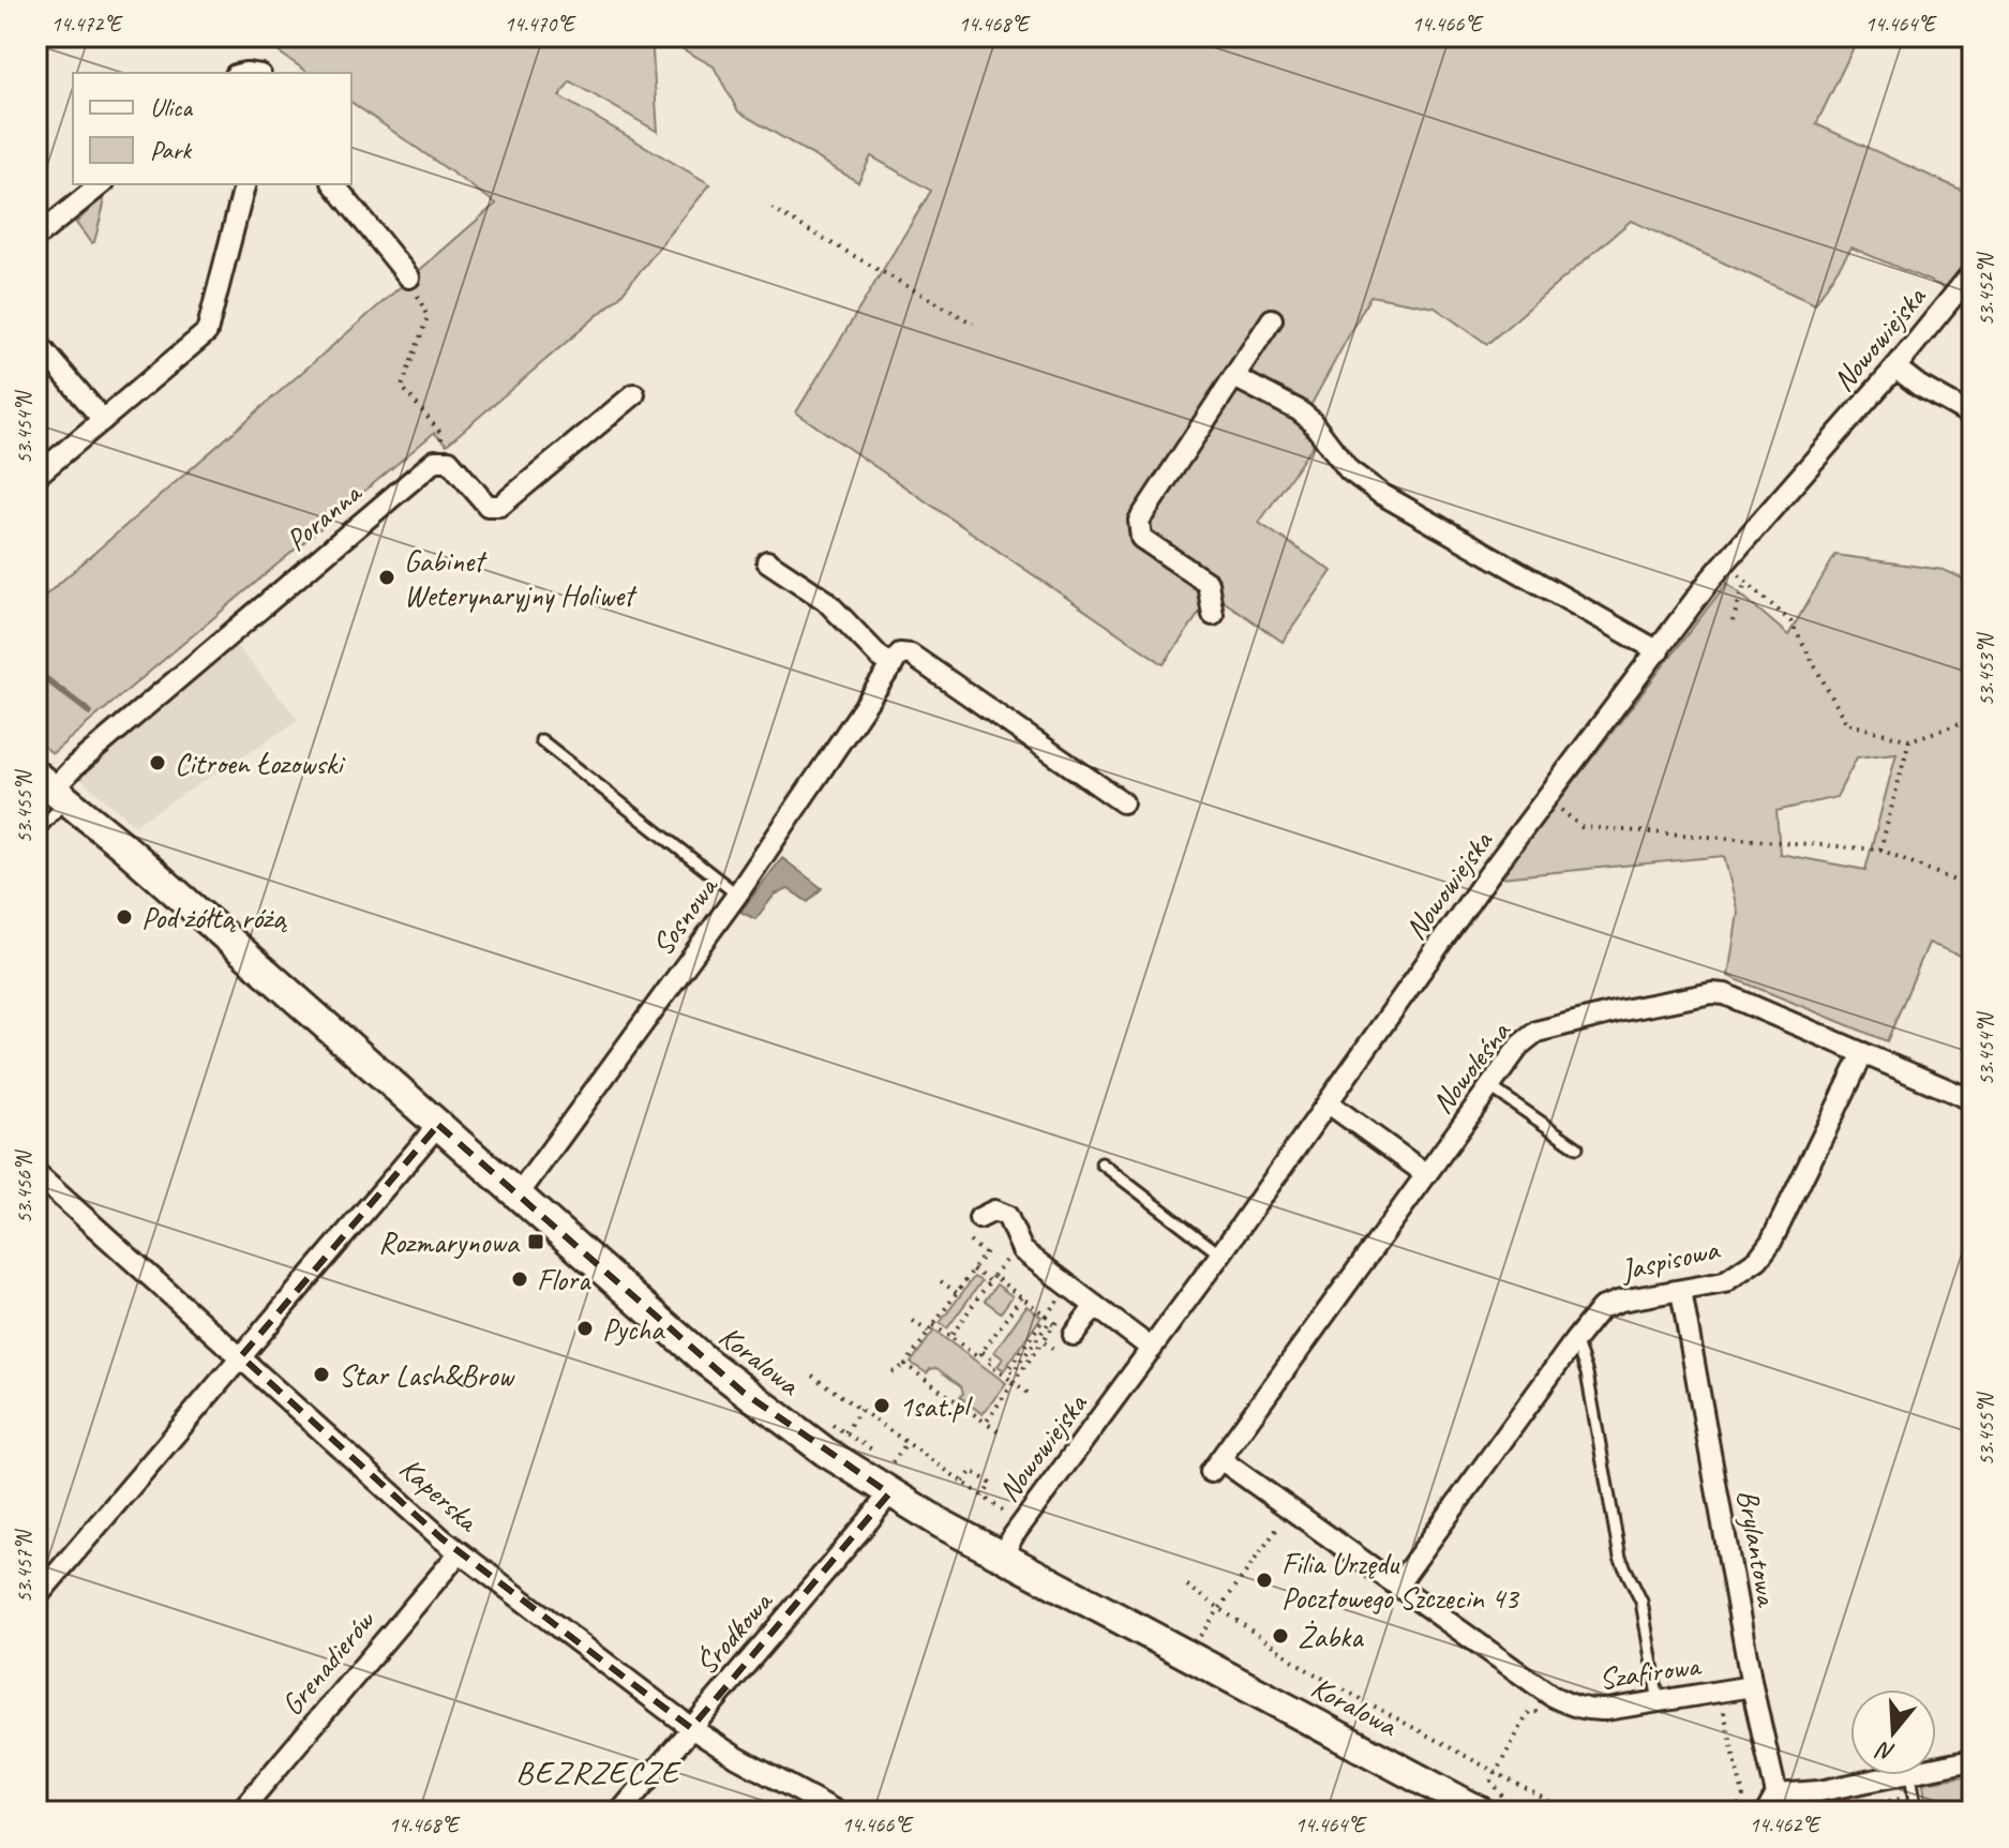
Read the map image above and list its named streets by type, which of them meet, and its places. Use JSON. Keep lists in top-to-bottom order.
{
  "streets": {
    "street": [
      "Nowowiejska",
      "Poranna",
      "Sosnowa",
      "Nowoleśna",
      "Jaspisowa",
      "Koralowa",
      "Kaperska",
      "Brylantowa",
      "Środkowa",
      "Grenadierów",
      "Szafirowa"
    ]
  },
  "crossings": [
    ["Nowowiejska", "Koralowa"],
    ["Poranna", "Koralowa"],
    ["Sosnowa", "Koralowa"],
    ["Nowoleśna", "Jaspisowa"],
    ["Nowoleśna", "Szafirowa"],
    ["Jaspisowa", "Brylantowa"],
    ["Jaspisowa", "Szafirowa"],
    ["Koralowa", "Środkowa"],
    ["Kaperska", "Środkowa"],
    ["Kaperska", "Grenadierów"],
    ["Brylantowa", "Szafirowa"]
  ],
  "districts": ["BEZRZECZE"],
  "places": {
    "other": [
      "Gabinet Weterynaryjny Holiwet",
      "Citroen Łozowski",
      "Pod żółtą różą",
      "Flora",
      "Pycha",
      "Star Lash&Brow",
      "1sat.pl",
      "Filia Urzędu Pocztowego Szczecin 43",
      "Żabka"
    ],
    "transit": ["Rozmarynowa"]
  },
  "legend": ["Ulica", "Park"],
  "north": "bottom",
  "coordinates": [
    "14.472°E",
    "14.470°E",
    "14.468°E",
    "14.466°E",
    "14.464°E",
    "53.452°N",
    "53.454°N",
    "53.453°N",
    "53.455°N",
    "53.456°N",
    "53.457°N",
    "14.462°E"
  ]
}
